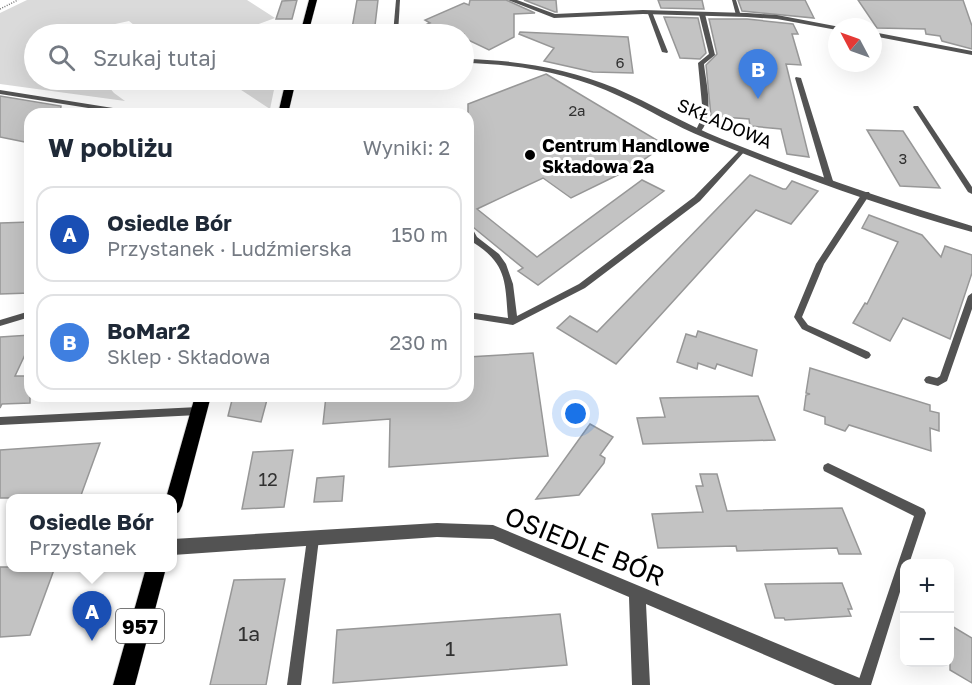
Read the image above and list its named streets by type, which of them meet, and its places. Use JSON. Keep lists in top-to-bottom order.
{
  "streets": {
    "main road": ["957"],
    "street": ["SKŁADOWA", "OSIEDLE BÓR"]
  },
  "places": ["Centrum Handlowe Składowa 2a"],
  "house_numbers": [
    "6",
    "2a",
    "3",
    "12",
    "1a",
    "1"
  ],
  "north": "top left",
  "page": {
    "search": "Szukaj tutaj",
    "pins": ["B", "A"],
    "heading": ["W pobliżu", "Wyniki: 2"],
    "list": [
      {
        "mark": "A",
        "name": "Osiedle Bór",
        "note": "Przystanek · Ludźmierska",
        "value": "150 m"
      },
      {
        "mark": "B",
        "name": "BoMar2",
        "note": "Sklep · Składowa",
        "value": "230 m"
      }
    ],
    "popup": ["Osiedle Bór", "Przystanek"],
    "map_buttons": ["+", "−"]
  }
}
